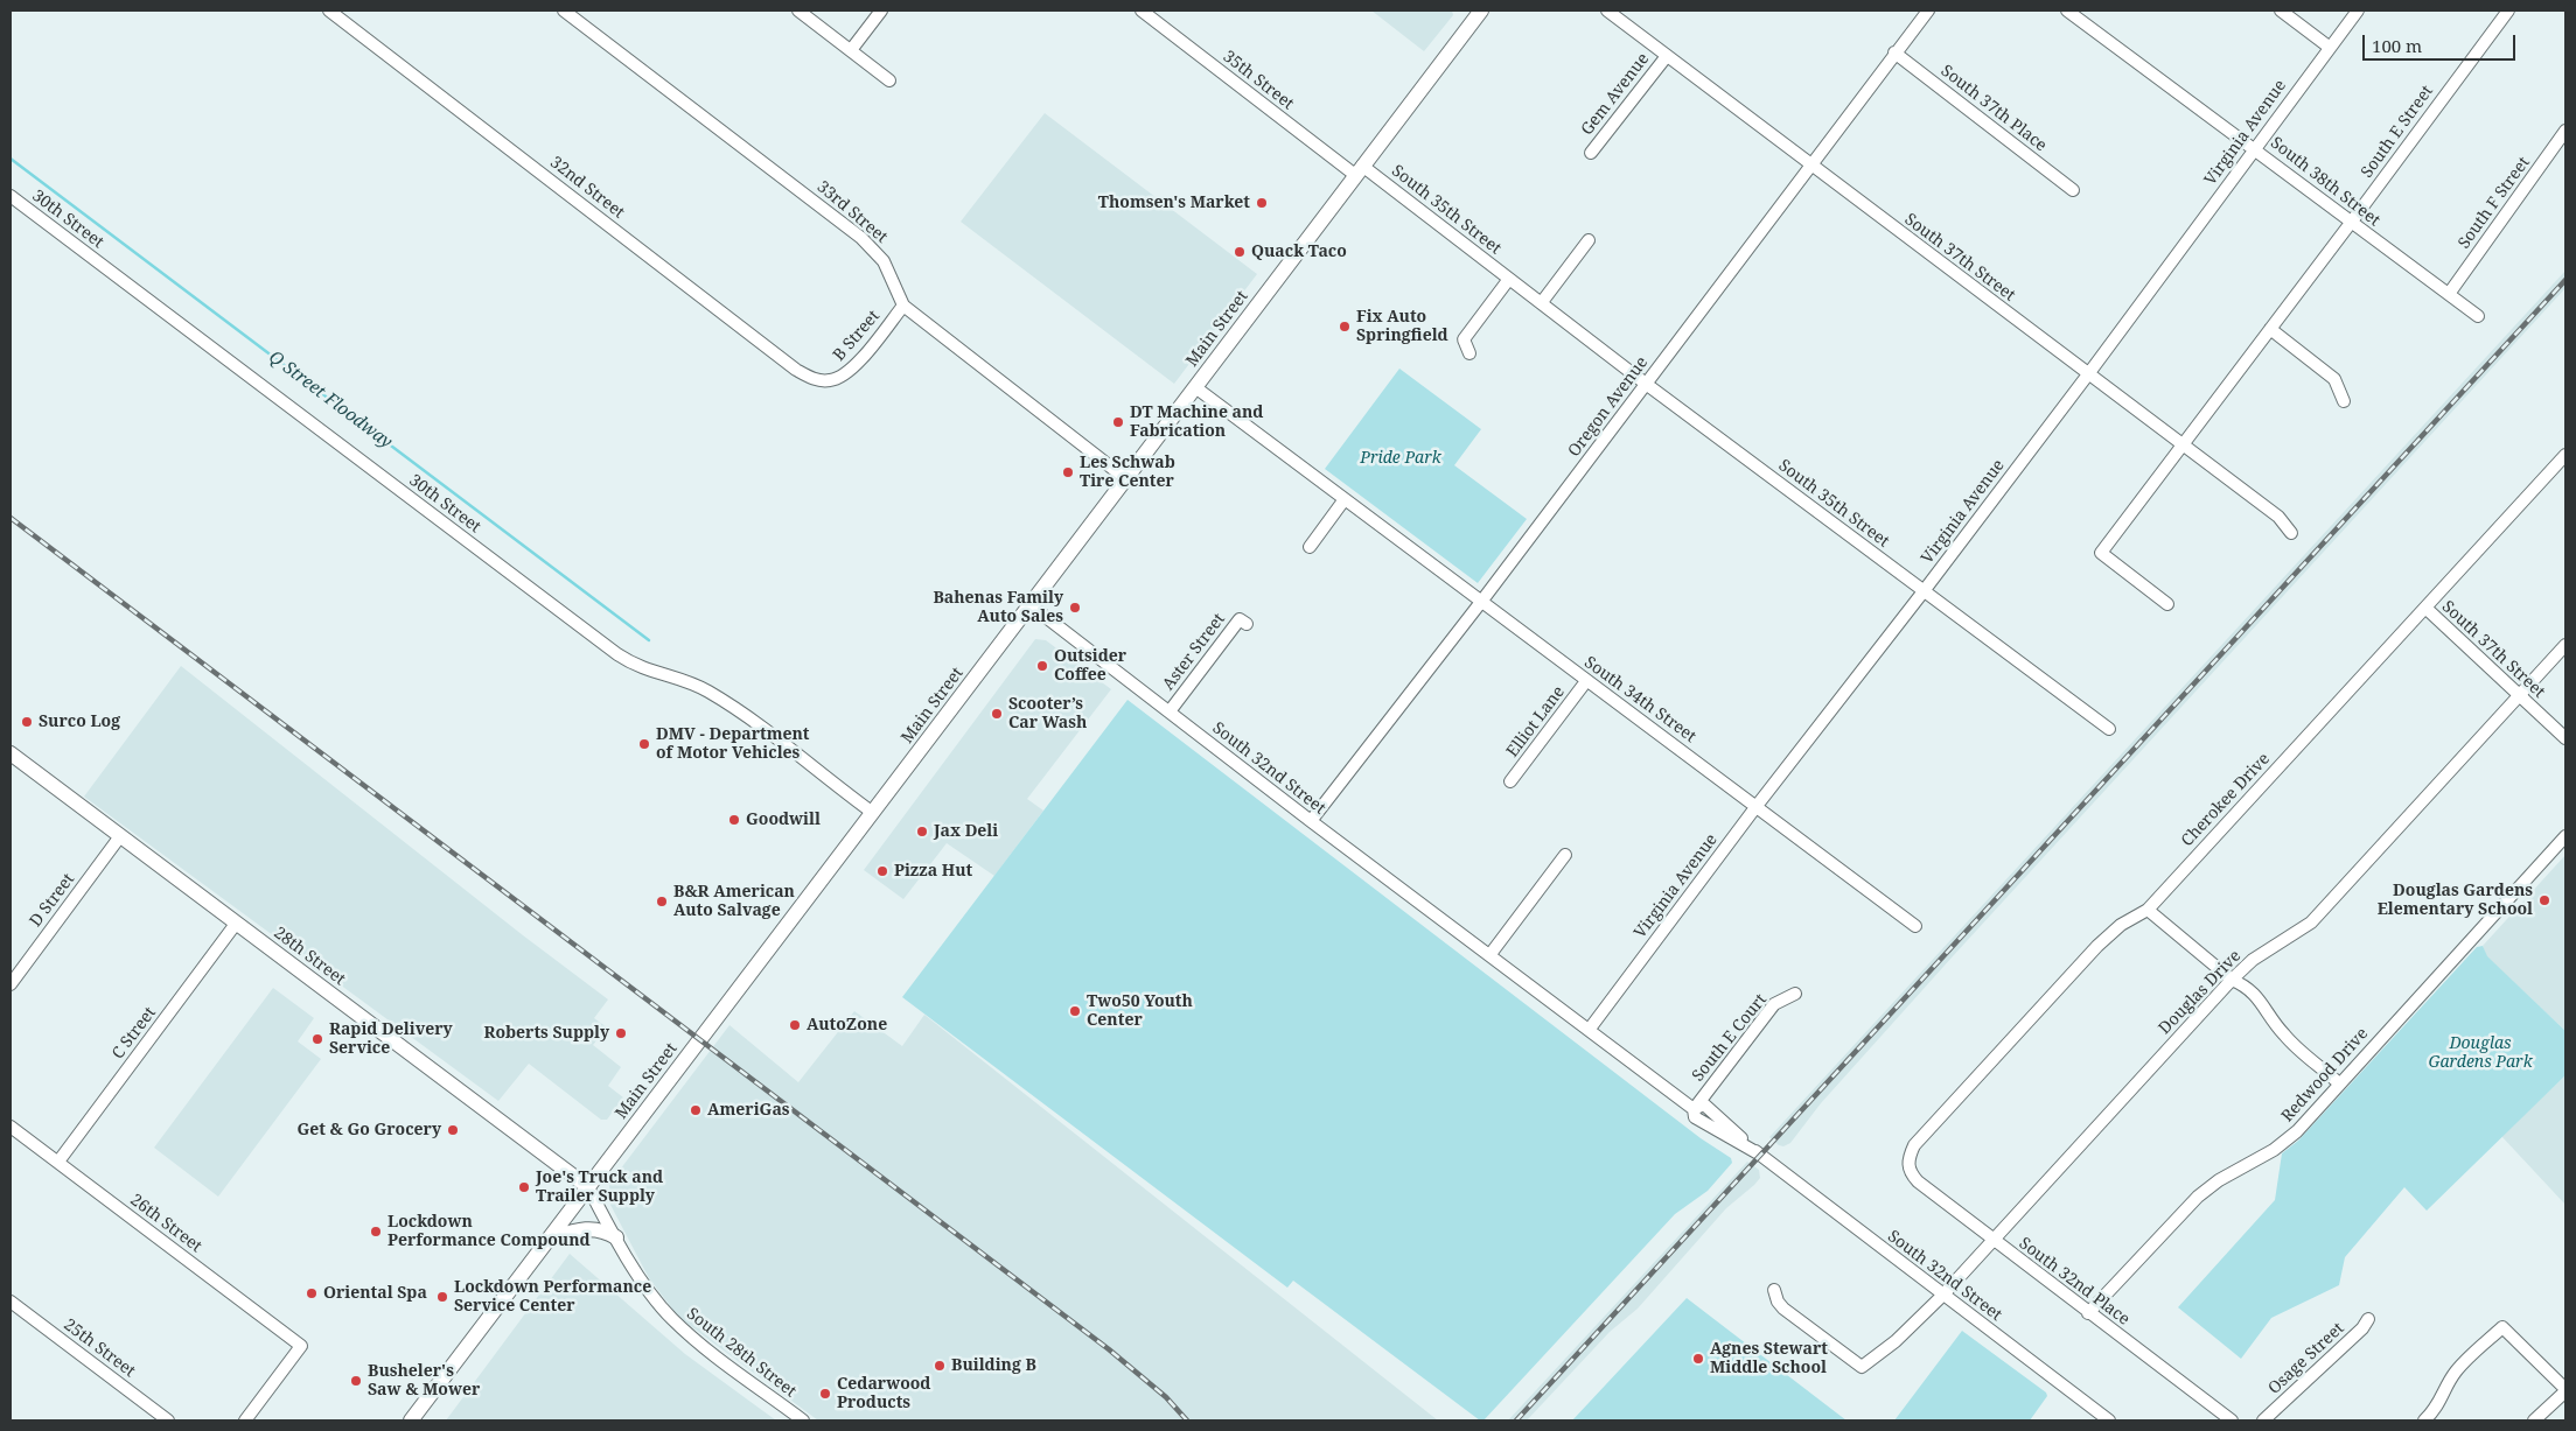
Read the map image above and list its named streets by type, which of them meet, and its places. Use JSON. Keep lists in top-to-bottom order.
{
  "streets": {
    "main road": ["Main Street", "28th Street"],
    "street": [
      "35th Street",
      "Gem Avenue",
      "South 37th Place",
      "South E Street",
      "Virginia Avenue",
      "South 38th Street",
      "32nd Street",
      "South F Street",
      "South 35th Street",
      "33rd Street",
      "30th Street",
      "South 37th Street",
      "B Street",
      "Oregon Avenue",
      "Aster Street",
      "South 34th Street",
      "Elliot Lane",
      "South 32nd Street",
      "Cherokee Drive",
      "D Street",
      "Douglas Drive",
      "C Street",
      "South E Court",
      "Redwood Drive",
      "26th Street",
      "South 32nd Place",
      "25th Street",
      "South 28th Street",
      "Osage Street"
    ]
  },
  "crossings": [
    ["35th Street", "South 35th Street"],
    ["35th Street", "Main Street"],
    ["Gem Avenue", "South 37th Street"],
    ["South 37th Place", "Oregon Avenue"],
    ["South E Street", "South 38th Street"],
    ["South E Street", "South 37th Street"],
    ["Virginia Avenue", "South 38th Street"],
    ["Virginia Avenue", "South 35th Street"],
    ["Virginia Avenue", "South 37th Street"],
    ["Virginia Avenue", "South 34th Street"],
    ["Virginia Avenue", "South 32nd Street"],
    ["South 38th Street", "South F Street"],
    ["32nd Street", "B Street"],
    ["South 35th Street", "Main Street"],
    ["South 35th Street", "Oregon Avenue"],
    ["33rd Street", "Main Street"],
    ["33rd Street", "B Street"],
    ["30th Street", "Main Street"],
    ["South 37th Street", "Oregon Avenue"],
    ["South 37th Street", "Cherokee Drive"],
    ["South 37th Street", "Douglas Drive"],
    ["Main Street", "South 34th Street"],
    ["Main Street", "South 32nd Street"],
    ["Main Street", "28th Street"],
    ["Main Street", "South 28th Street"],
    ["Oregon Avenue", "South 34th Street"],
    ["Oregon Avenue", "South 32nd Street"],
    ["Aster Street", "South 32nd Street"],
    ["South 34th Street", "Elliot Lane"],
    ["South 32nd Street", "Douglas Drive"],
    ["South 32nd Street", "South E Court"],
    ["Cherokee Drive", "South 32nd Place"],
    ["D Street", "28th Street"],
    ["28th Street", "C Street"],
    ["28th Street", "South 28th Street"],
    ["Douglas Drive", "South 32nd Place"],
    ["C Street", "26th Street"],
    ["Redwood Drive", "South 32nd Place"]
  ],
  "water": ["Q Street Floodway"],
  "parks": ["Pride Park", "Douglas Gardens Park"],
  "places": [
    "Thomsen's Market",
    "Quack Taco",
    "Fix Auto Springfield",
    "DT Machine and Fabrication",
    "Les Schwab Tire Center",
    "Bahenas Family Auto Sales",
    "Outsider Coffee",
    "Scooter’s Car Wash",
    "Surco Log",
    "DMV - Department of Motor Vehicles",
    "Goodwill",
    "Jax Deli",
    "Pizza Hut",
    "Douglas Gardens Elementary School",
    "B&R American Auto Salvage",
    "Two50 Youth Center",
    "AutoZone",
    "Roberts Supply",
    "Rapid Delivery Service",
    "AmeriGas",
    "Get & Go Grocery",
    "Joe's Truck and Trailer Supply",
    "Lockdown Performance Compound",
    "Oriental Spa",
    "Lockdown Performance Service Center",
    "Agnes Stewart Middle School",
    "Building B",
    "Busheler's Saw & Mower",
    "Cedarwood Products"
  ],
  "scale_bar": "100 m"
}
